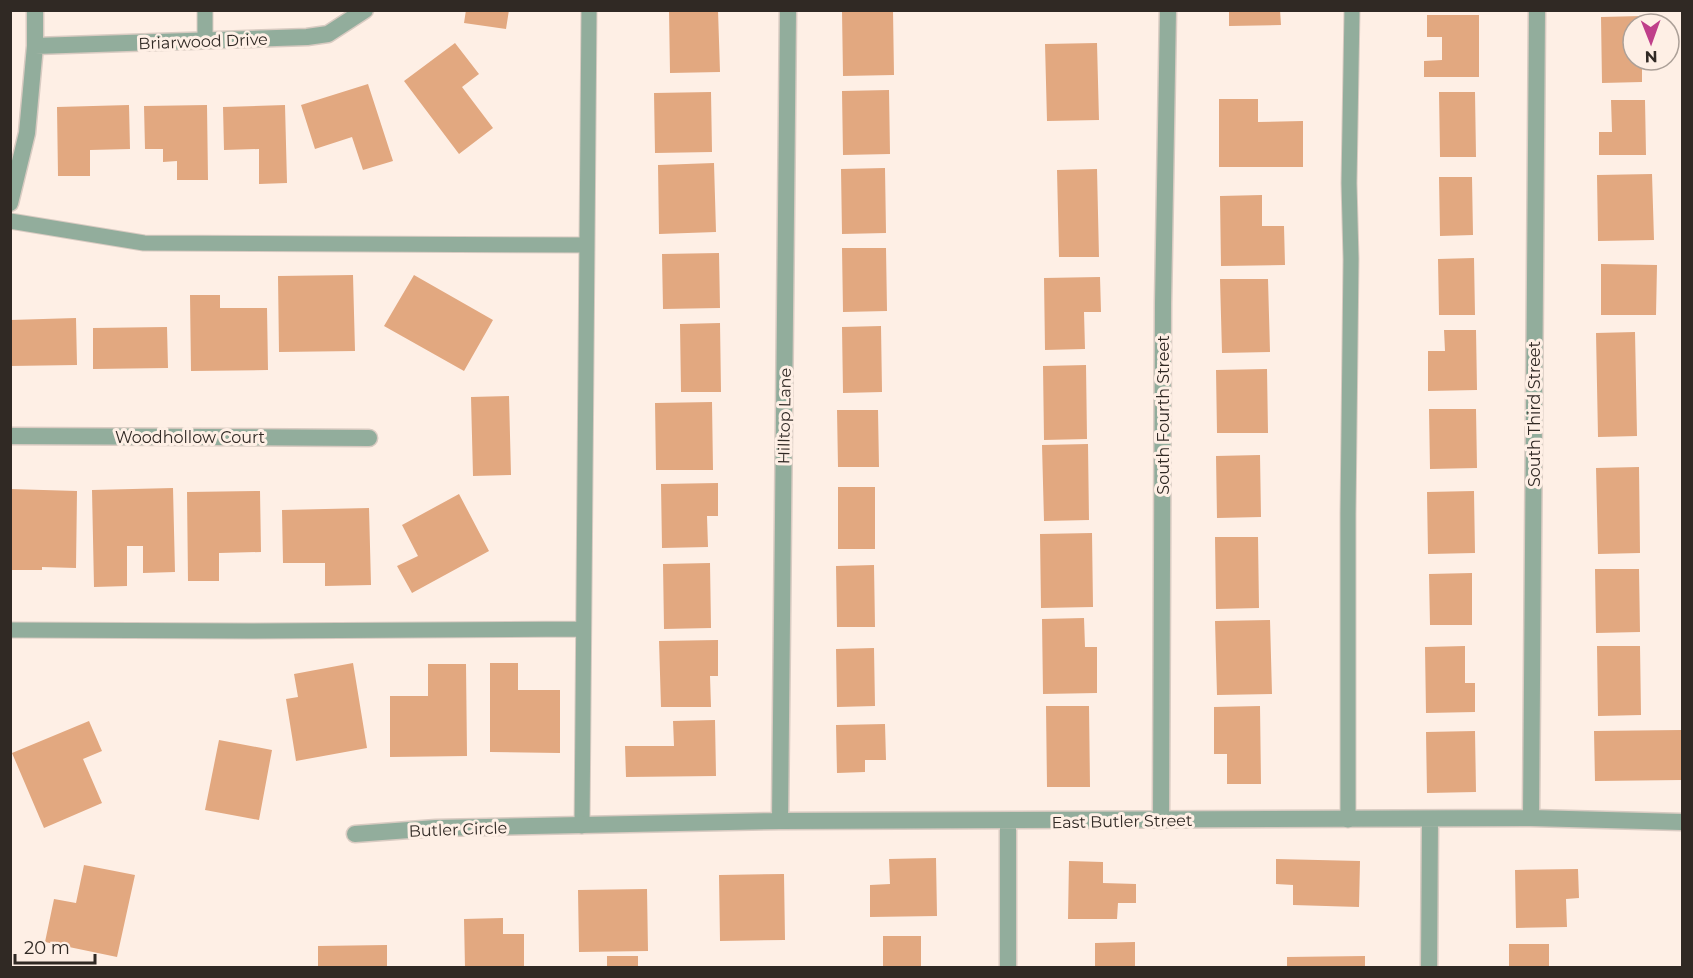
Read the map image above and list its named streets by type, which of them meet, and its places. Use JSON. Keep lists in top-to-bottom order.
{
  "streets": {
    "street": [
      "Briarwood Drive",
      "South Third Street",
      "South Fourth Street",
      "Hilltop Lane",
      "Woodhollow Court",
      "East Butler Street",
      "Butler Circle"
    ]
  },
  "crossings": [
    ["South Third Street", "East Butler Street"],
    ["South Fourth Street", "East Butler Street"],
    ["Hilltop Lane", "East Butler Street"],
    ["East Butler Street", "Butler Circle"]
  ],
  "scale_bar": "20 m",
  "north": "bottom"
}
